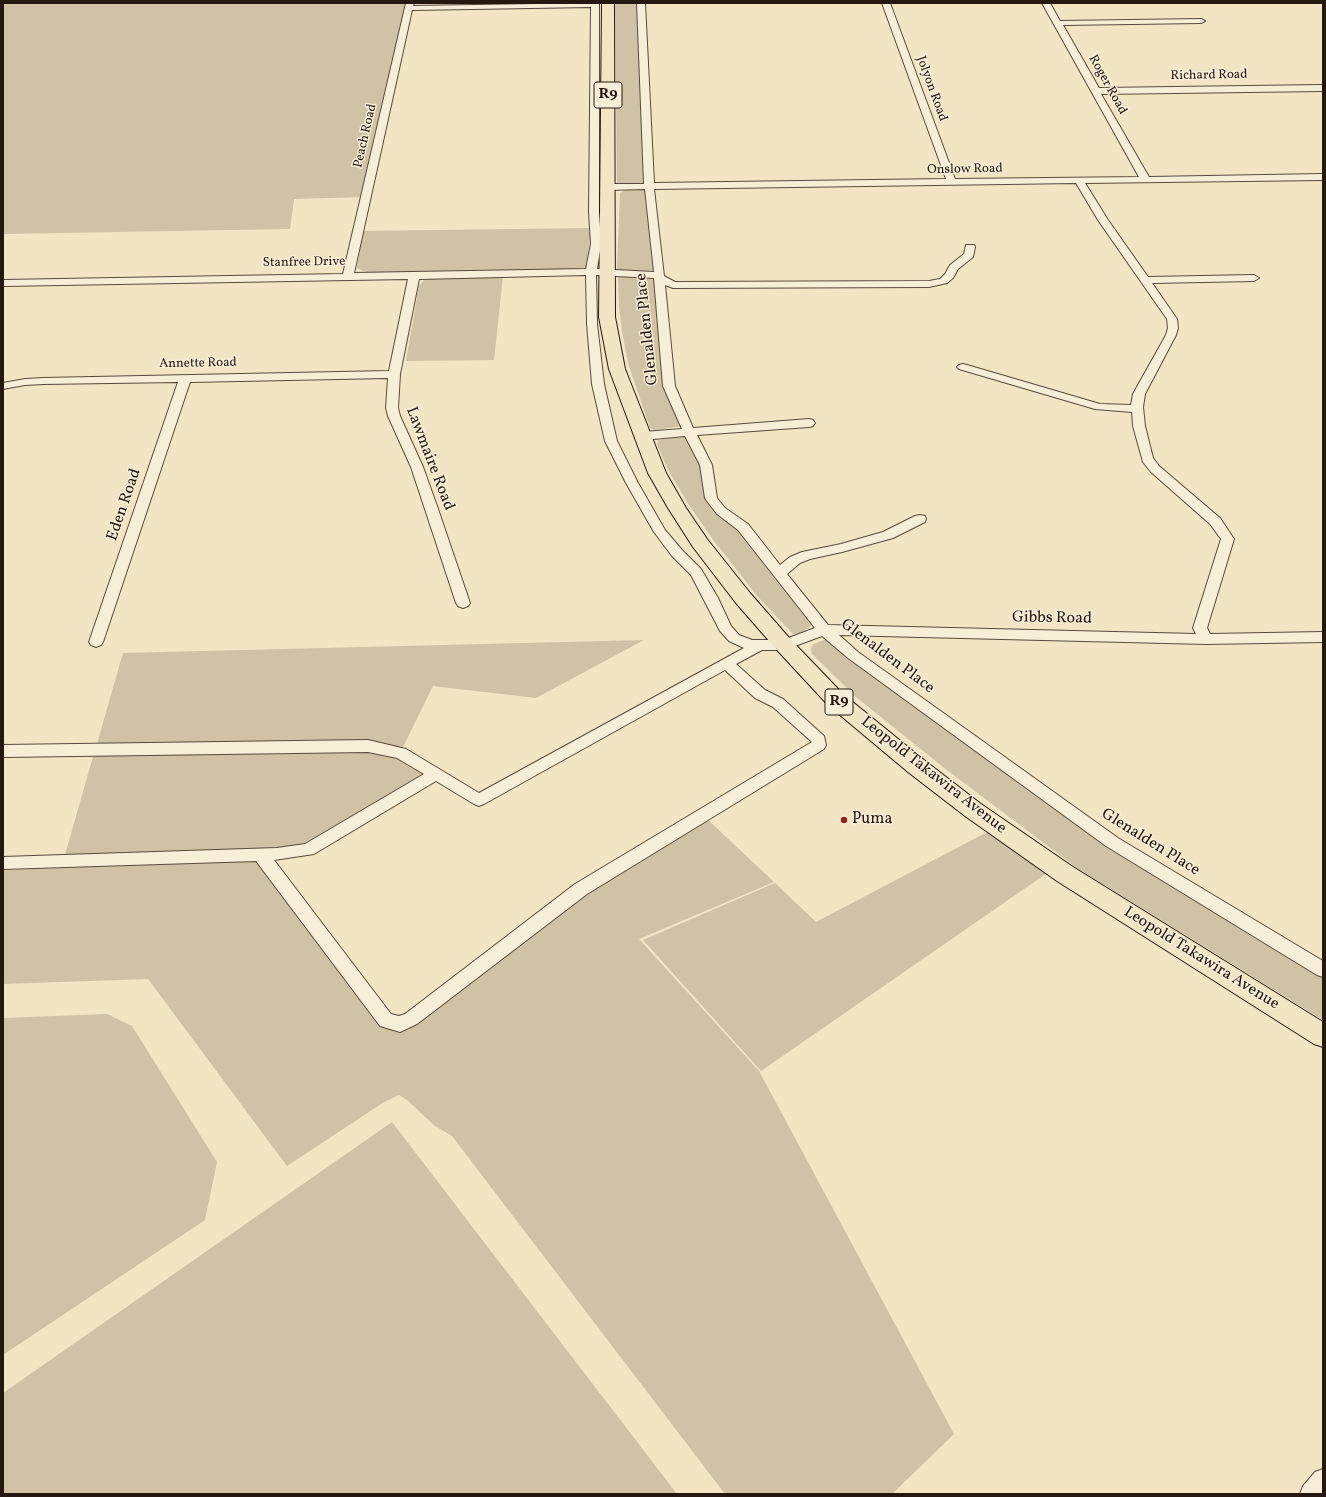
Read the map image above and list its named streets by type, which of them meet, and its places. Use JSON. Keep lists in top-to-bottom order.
{
  "streets": {
    "highway": ["R9", "Leopold Takawira Avenue"],
    "street": [
      "Richard Road",
      "Roger Road",
      "Jolyon Road",
      "Peach Road",
      "Onslow Road",
      "Stanfree Drive",
      "Glenalden Place",
      "Annette Road",
      "Lawmaire Road",
      "Eden Road",
      "Gibbs Road"
    ]
  },
  "crossings": [
    ["Richard Road", "Roger Road"],
    ["Roger Road", "Onslow Road"],
    ["Jolyon Road", "Onslow Road"],
    ["R9", "Onslow Road"],
    ["R9", "Leopold Takawira Avenue"],
    ["Peach Road", "Stanfree Drive"],
    ["Onslow Road", "Glenalden Place"],
    ["Onslow Road", "Leopold Takawira Avenue"],
    ["Stanfree Drive", "Glenalden Place"],
    ["Stanfree Drive", "Lawmaire Road"],
    ["Stanfree Drive", "Leopold Takawira Avenue"],
    ["Glenalden Place", "Gibbs Road"],
    ["Annette Road", "Lawmaire Road"],
    ["Annette Road", "Eden Road"],
    ["Gibbs Road", "Leopold Takawira Avenue"]
  ],
  "places": ["Puma"]
}
